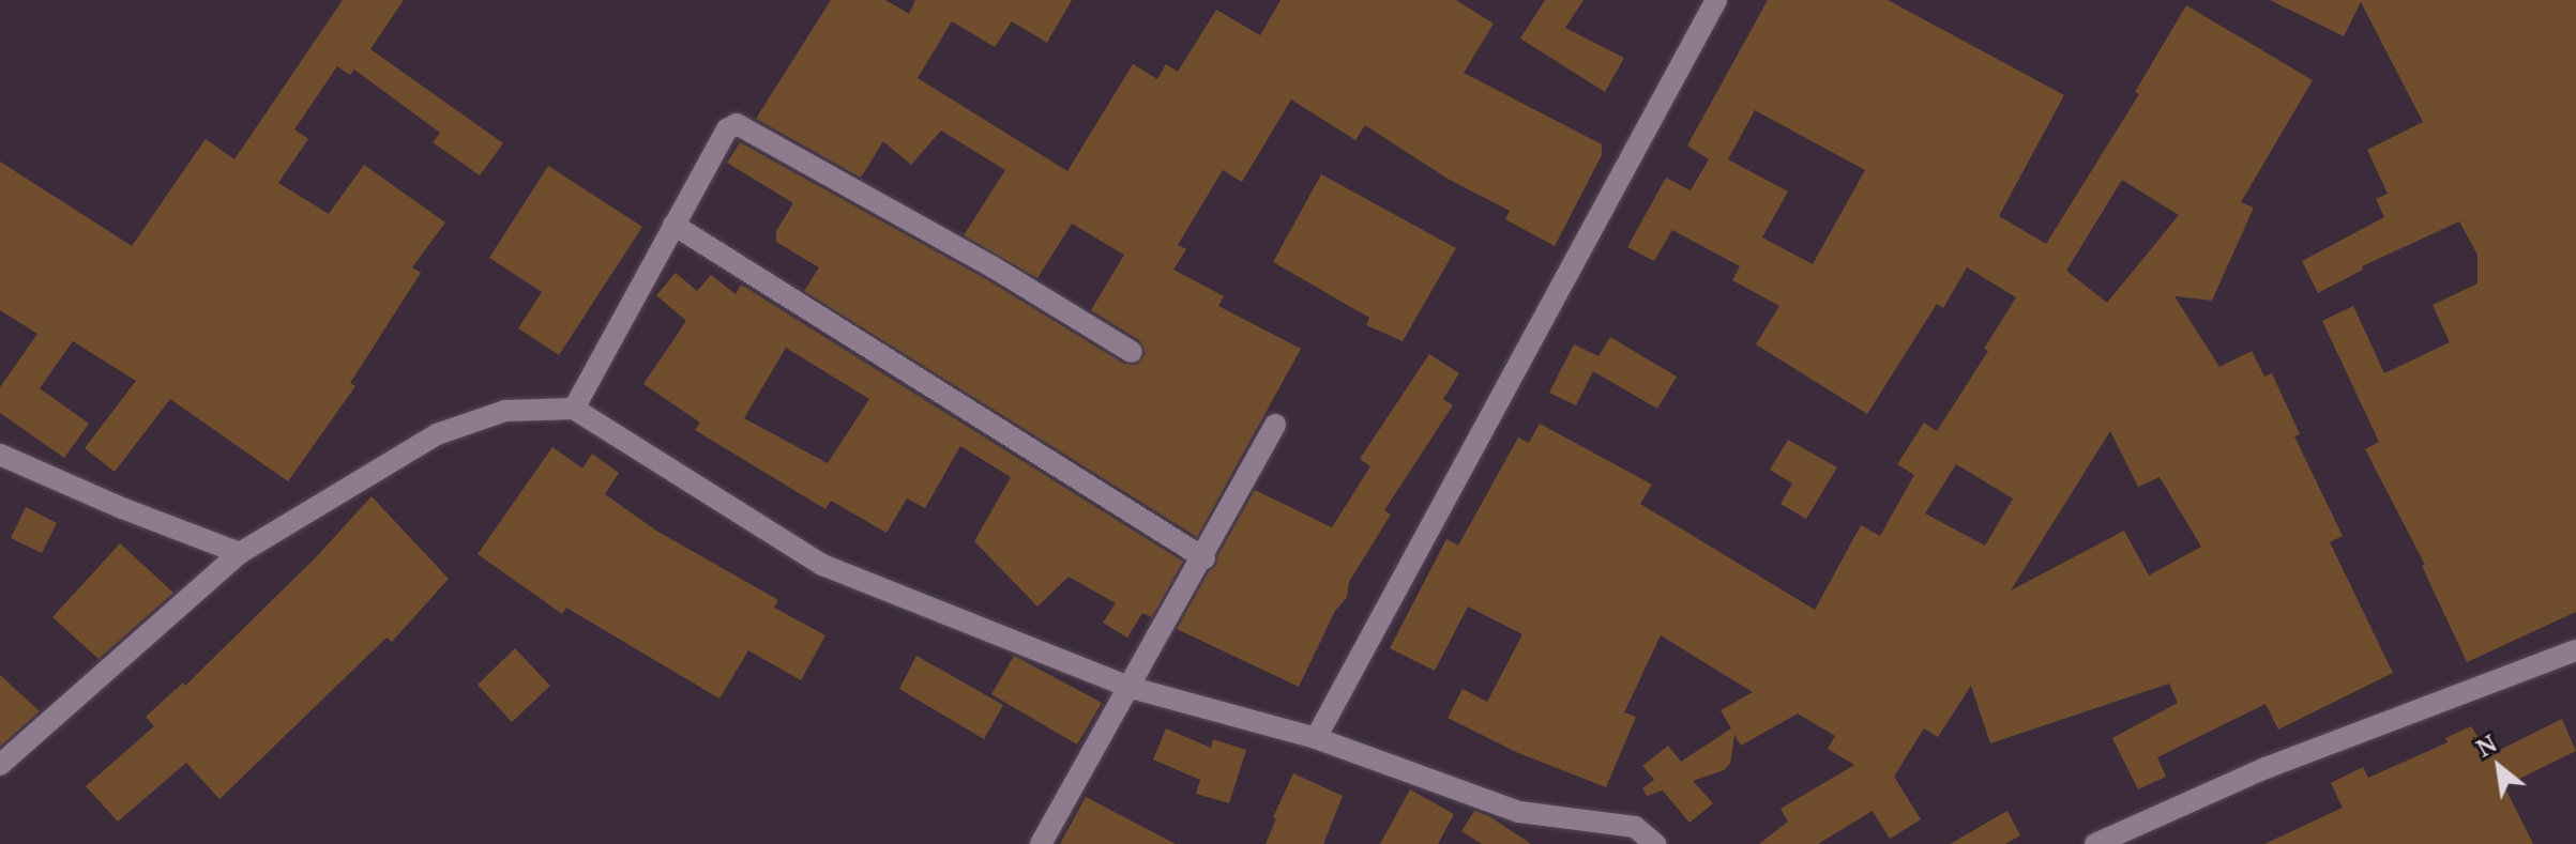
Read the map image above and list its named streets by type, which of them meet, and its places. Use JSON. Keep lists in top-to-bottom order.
{
  "north": "top left"
}
